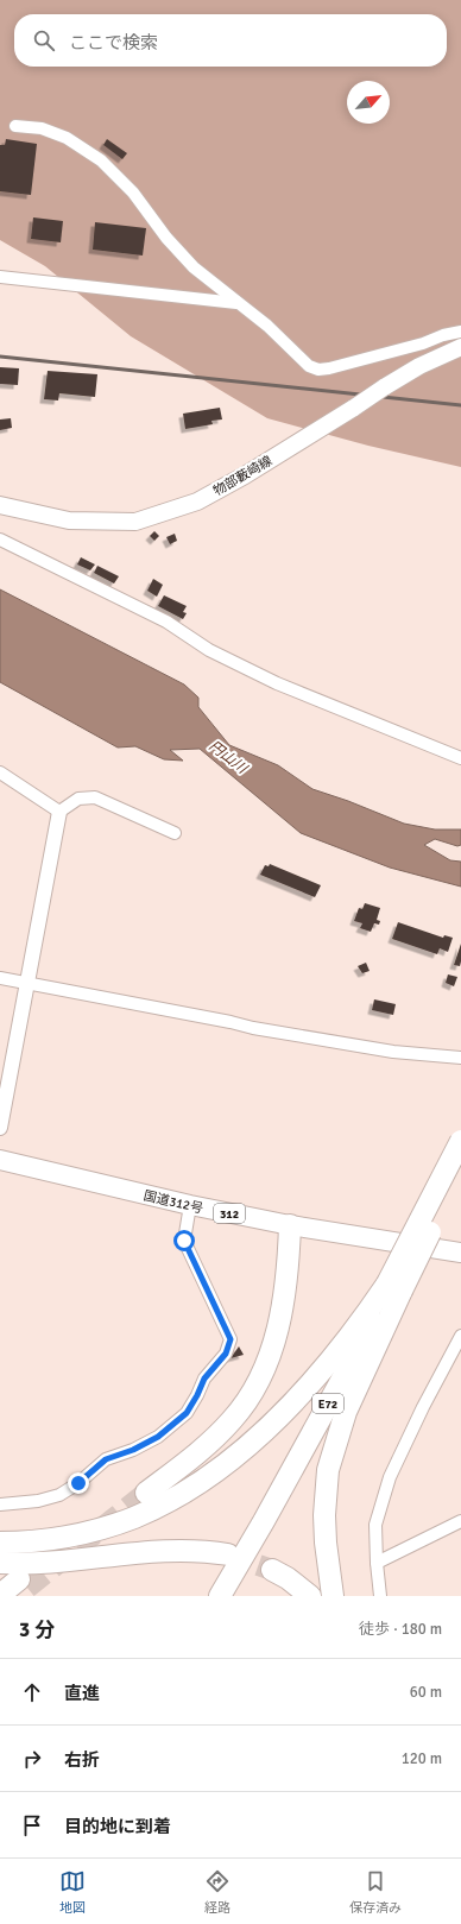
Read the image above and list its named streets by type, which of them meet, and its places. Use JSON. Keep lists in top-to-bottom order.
{
  "streets": {
    "highway": ["国道312号", "312", "E72"],
    "main road": ["物部藪崎線"]
  },
  "water": ["円山川"],
  "north": "top right",
  "page": {
    "search": "ここで検索",
    "heading": ["3 分", "徒歩 · 180 m"],
    "list": [
      ["直進", "60 m"],
      ["右折", "120 m"],
      "目的地に到着"
    ],
    "nav": ["地図", "経路", "保存済み"]
  }
}
